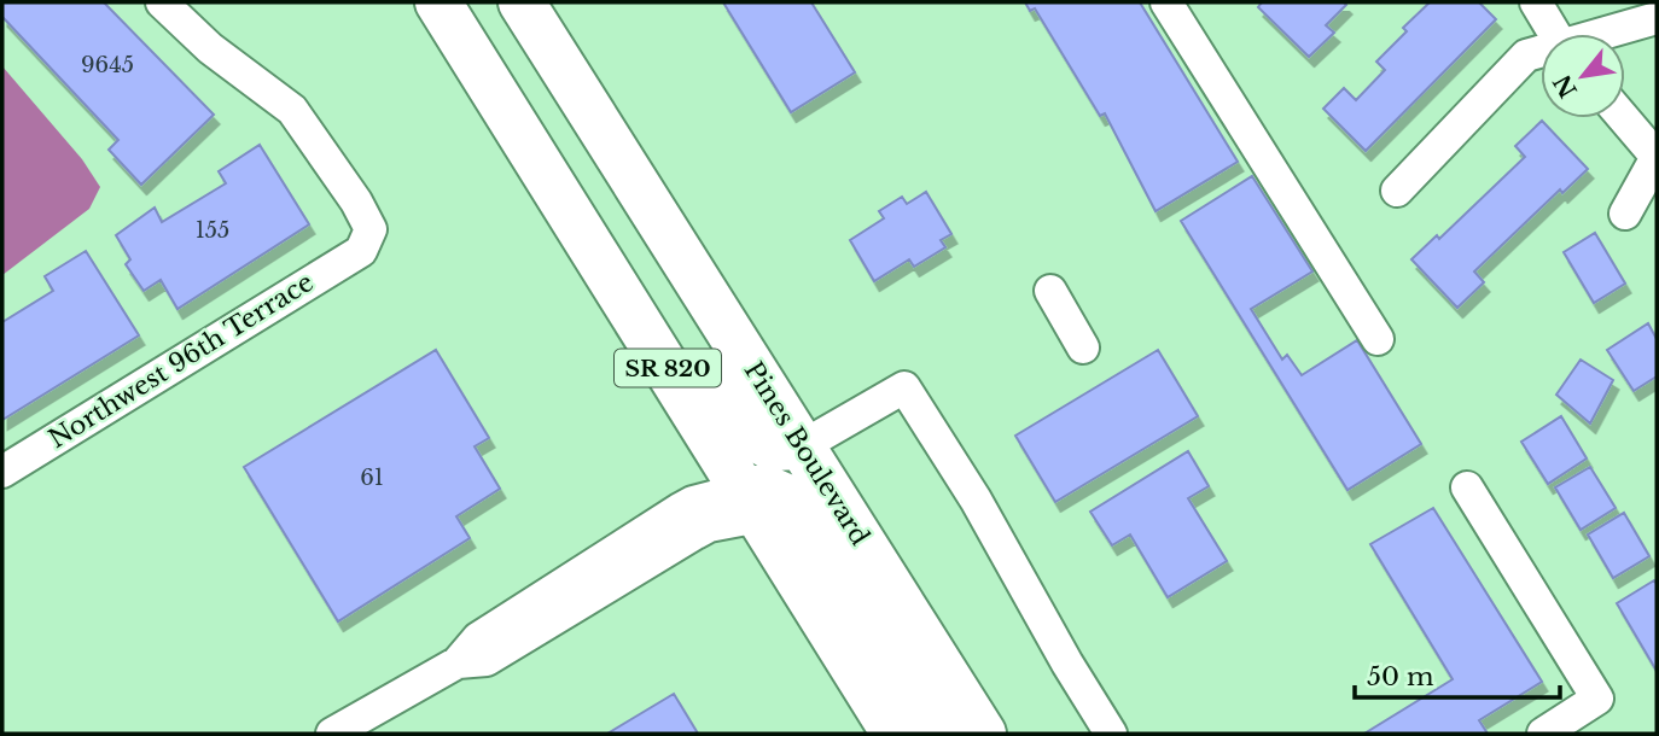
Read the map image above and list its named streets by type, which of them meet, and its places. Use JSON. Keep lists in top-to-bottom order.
{
  "streets": {
    "highway": ["SR 820", "Pines Boulevard"],
    "street": ["Northwest 96th Terrace"]
  },
  "house_numbers": ["9645", "155", "61"],
  "scale_bar": "50 m",
  "north": "bottom left"
}
